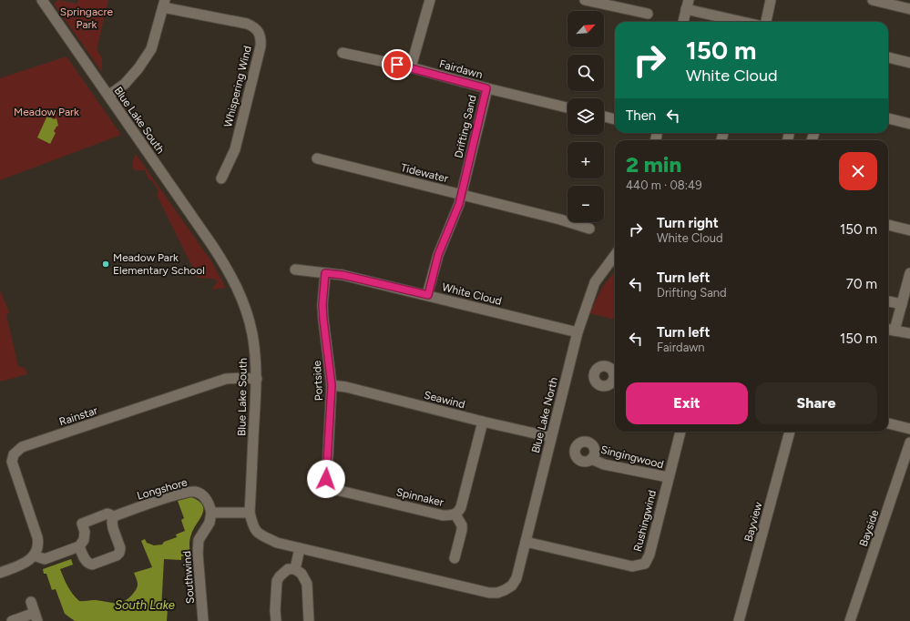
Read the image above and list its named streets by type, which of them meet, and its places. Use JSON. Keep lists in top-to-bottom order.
{
  "streets": {
    "street": [
      "Fairdawn",
      "Whispering Wind",
      "Blue Lake South",
      "Drifting Sand",
      "Tidewater",
      "White Cloud",
      "Portside",
      "Seawind",
      "Blue Lake North",
      "Rainstar",
      "Singingwood",
      "Longshore",
      "Spinnaker",
      "Rushingwind",
      "Bayview",
      "Bayside",
      "Southwind"
    ]
  },
  "crossings": [
    ["Fairdawn", "Drifting Sand"],
    ["Blue Lake South", "Blue Lake North"],
    ["Blue Lake South", "Rainstar"],
    ["Drifting Sand", "Tidewater"],
    ["Drifting Sand", "White Cloud"],
    ["White Cloud", "Portside"],
    ["White Cloud", "Blue Lake North"],
    ["Portside", "Seawind"],
    ["Portside", "Spinnaker"],
    ["Seawind", "Blue Lake North"],
    ["Seawind", "Spinnaker"],
    ["Blue Lake North", "Rushingwind"],
    ["Singingwood", "Rushingwind"],
    ["Longshore", "Southwind"]
  ],
  "water": ["South Lake"],
  "parks": ["Springacre Park", "Meadow Park"],
  "places": ["Meadow Park Elementary School"],
  "north": "top right",
  "page": {
    "map_buttons": ["+", "−"],
    "turn": ["150 m", "White Cloud"],
    "then": "Then",
    "heading": ["2 min", "440 m · 08:49"],
    "list": [
      {
        "name": "Turn right",
        "note": "White Cloud",
        "value": "150 m"
      },
      {
        "name": "Turn left",
        "note": "Drifting Sand",
        "value": "70 m"
      },
      {
        "name": "Turn left",
        "note": "Fairdawn",
        "value": "150 m"
      }
    ],
    "buttons": ["Exit", "Share"]
  }
}
